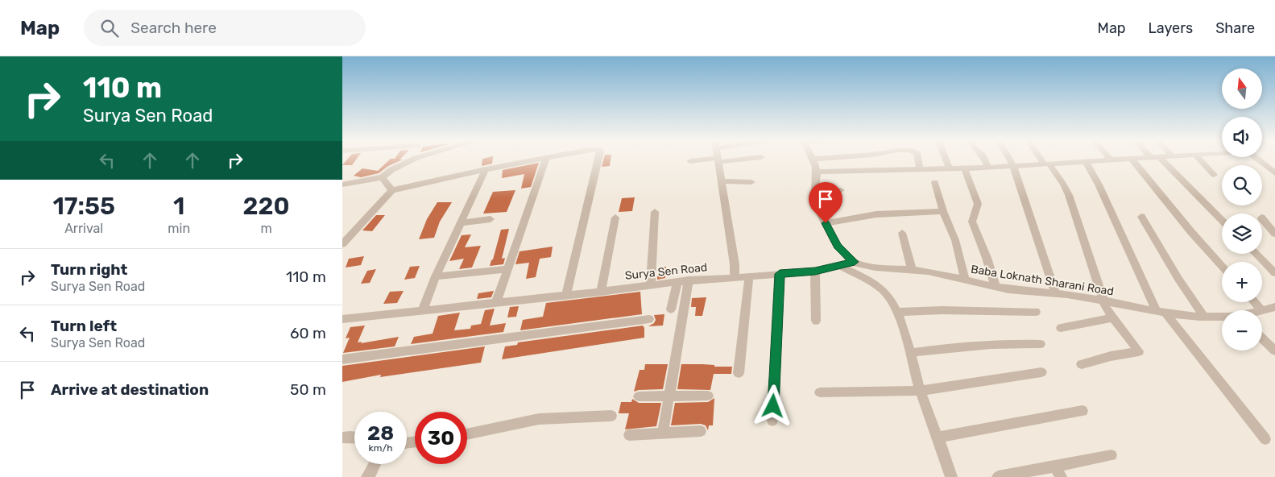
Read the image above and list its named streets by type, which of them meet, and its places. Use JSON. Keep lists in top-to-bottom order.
{
  "streets": {
    "street": ["Surya Sen Road", "Baba Loknath Sharani Road"]
  },
  "crossings": [
    ["Surya Sen Road", "Baba Loknath Sharani Road"]
  ],
  "north": "top",
  "page": {
    "header": "Map",
    "search": "Search here",
    "nav": ["Map", "Layers", "Share"],
    "turn": ["110 m", "Surya Sen Road"],
    "map_buttons": ["+", "−"],
    "eta": [
      "17:55",
      "Arrival",
      "1",
      "min",
      "220",
      "m"
    ],
    "list": [
      {
        "name": "Turn right",
        "note": "Surya Sen Road",
        "value": "110 m"
      },
      {
        "name": "Turn left",
        "note": "Surya Sen Road",
        "value": "60 m"
      },
      {
        "name": "Arrive at destination",
        "value": "50 m"
      }
    ],
    "speed": "28 km/h",
    "limit": "30"
  }
}
